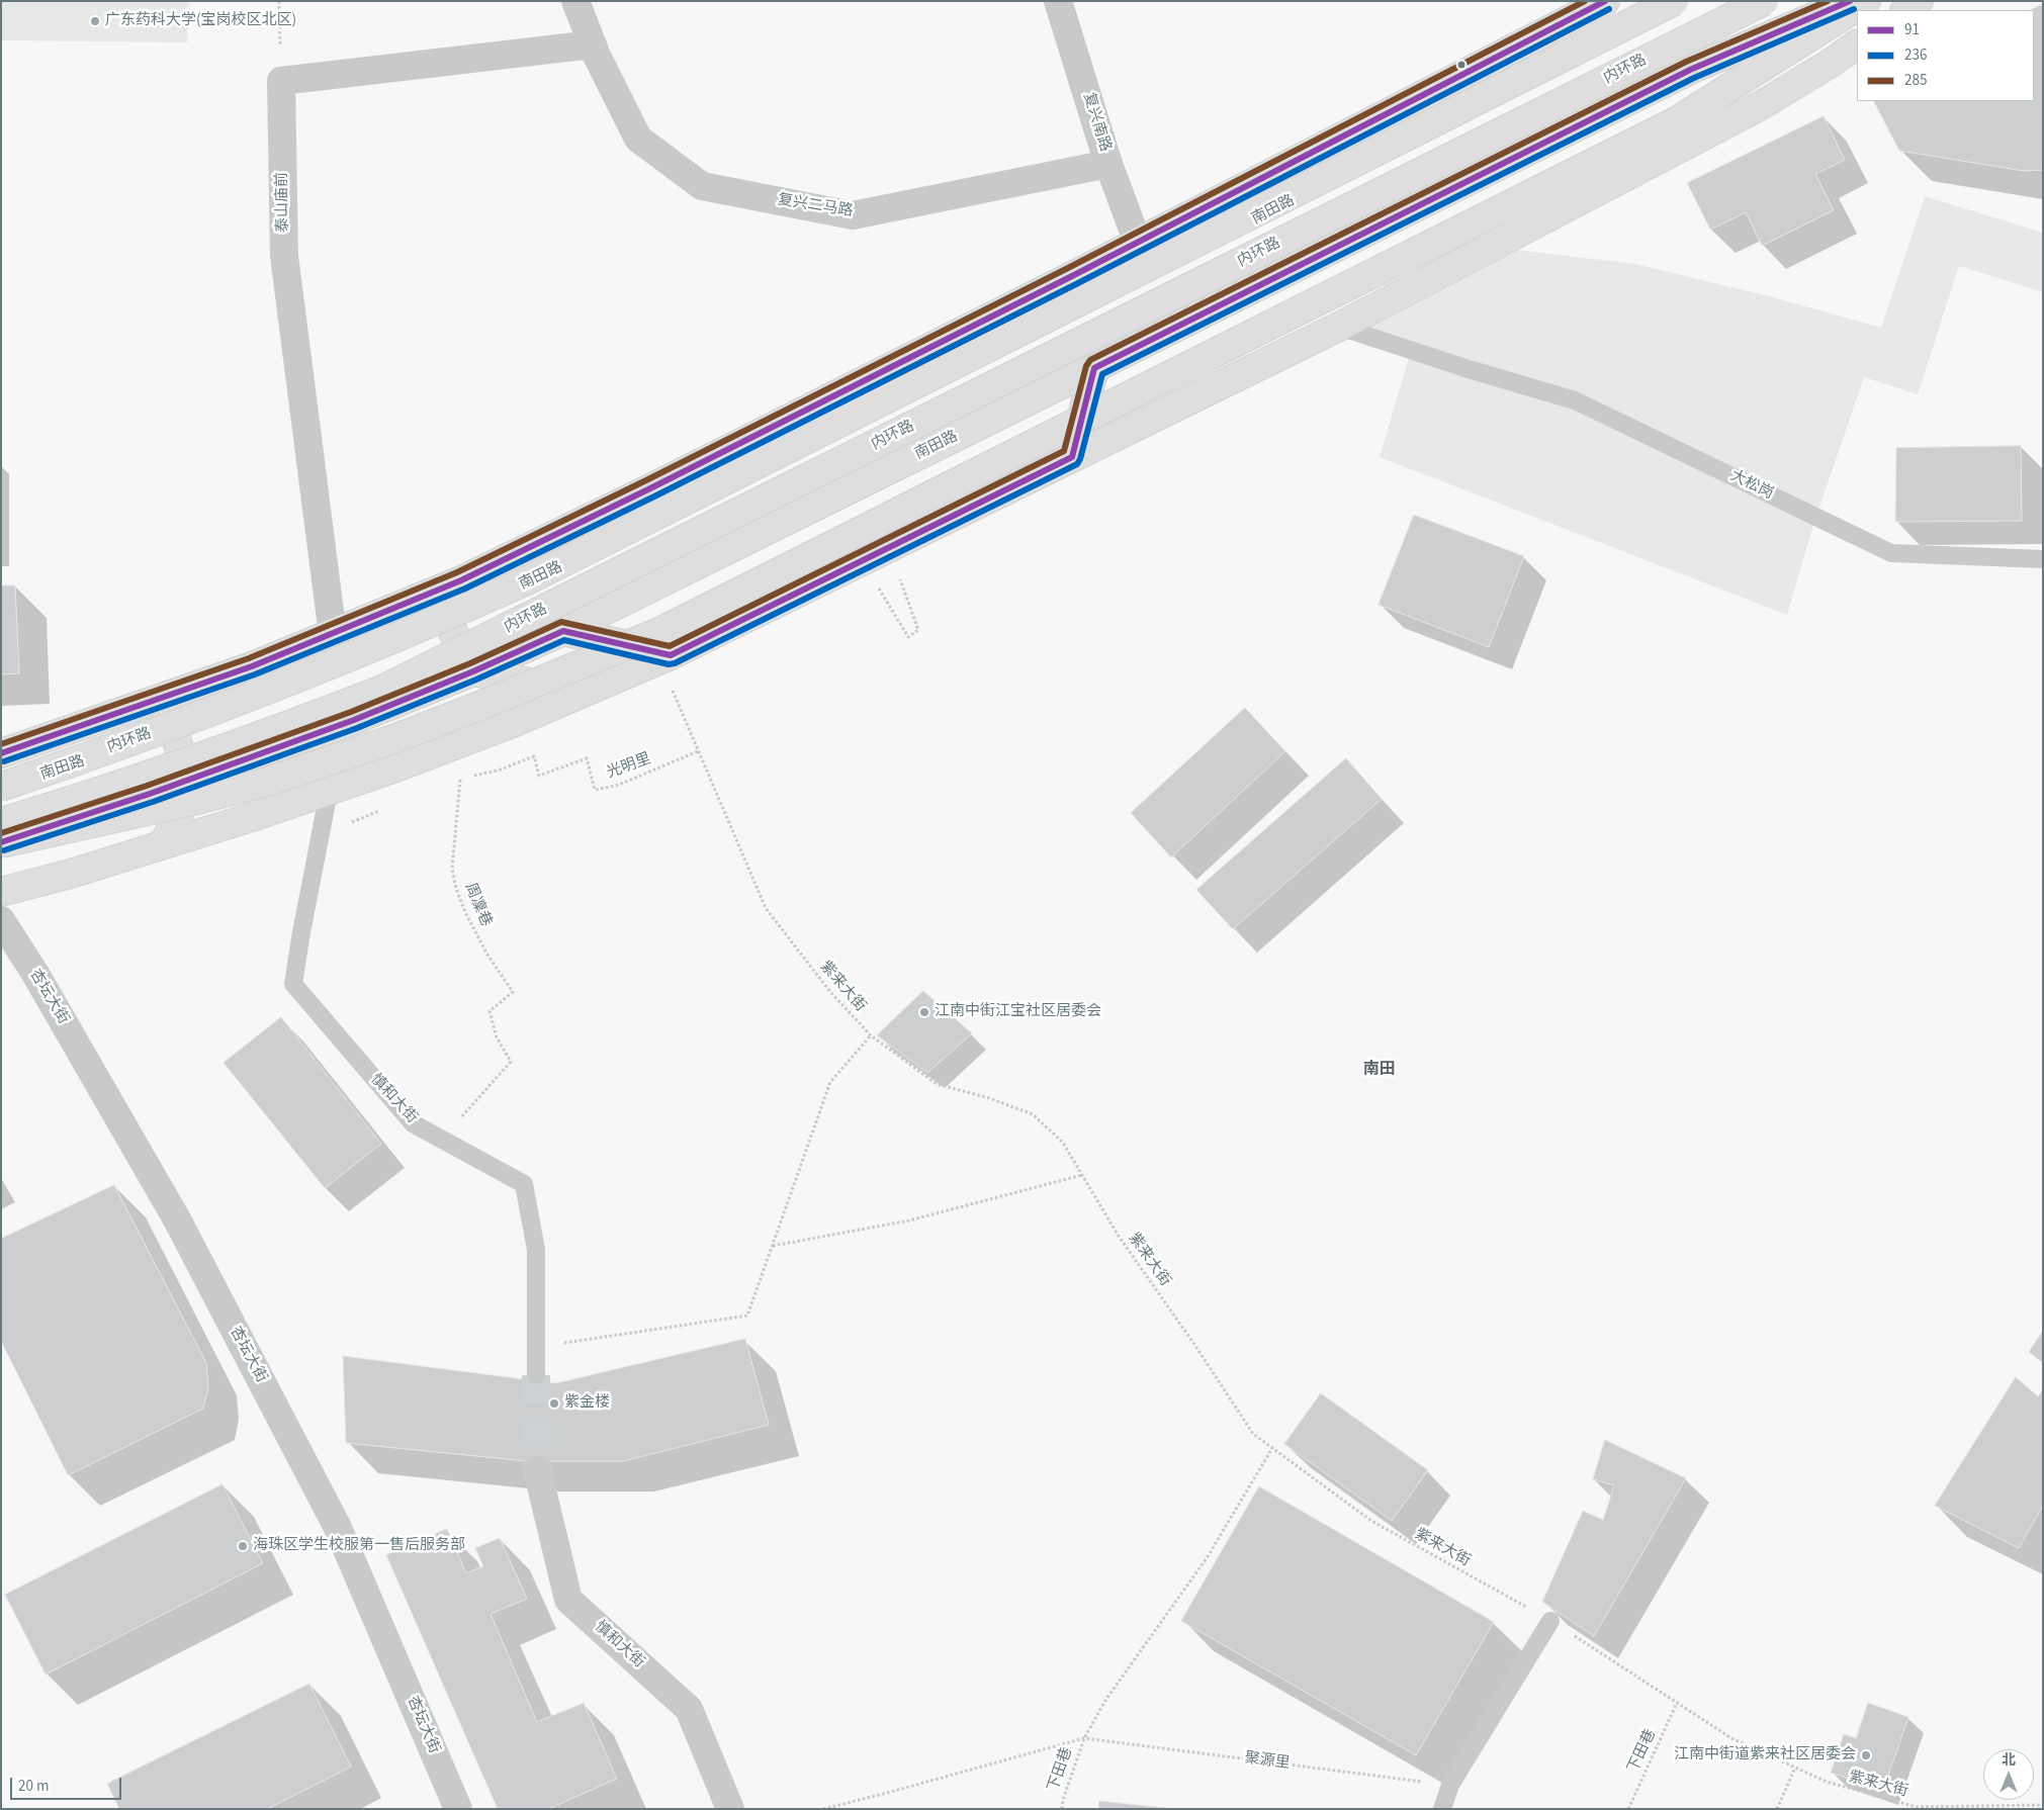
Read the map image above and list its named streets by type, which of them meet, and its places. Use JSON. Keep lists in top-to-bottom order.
{
  "streets": {
    "main road": ["内环路", "南田路"],
    "street": [
      "复兴南路",
      "泰山庙前",
      "复兴二马路",
      "杏坛大街",
      "慎和大街"
    ],
    "lane": ["大松岗"],
    "path": [
      "光明里",
      "周凜巷",
      "紫来大街",
      "下田巷",
      "聚源里"
    ]
  },
  "crossings": [
    ["内环路", "南田路"],
    ["复兴南路", "复兴二马路"],
    ["光明里", "周凜巷"],
    ["光明里", "紫来大街"],
    ["周凜巷", "慎和大街"],
    ["紫来大街", "下田巷"],
    ["下田巷", "聚源里"]
  ],
  "districts": ["南田"],
  "places": [
    "广东药科大学(宝岗校区北区)",
    "江南中街江宝社区居委会",
    "紫金楼",
    "海珠区学生校服第一售后服务部",
    "江南中街道紫来社区居委会"
  ],
  "lines": ["transit line 91", "transit line 285", "transit line 236"],
  "legend": ["91", "236", "285"],
  "scale_bar": "20 m",
  "north": "top"
}
